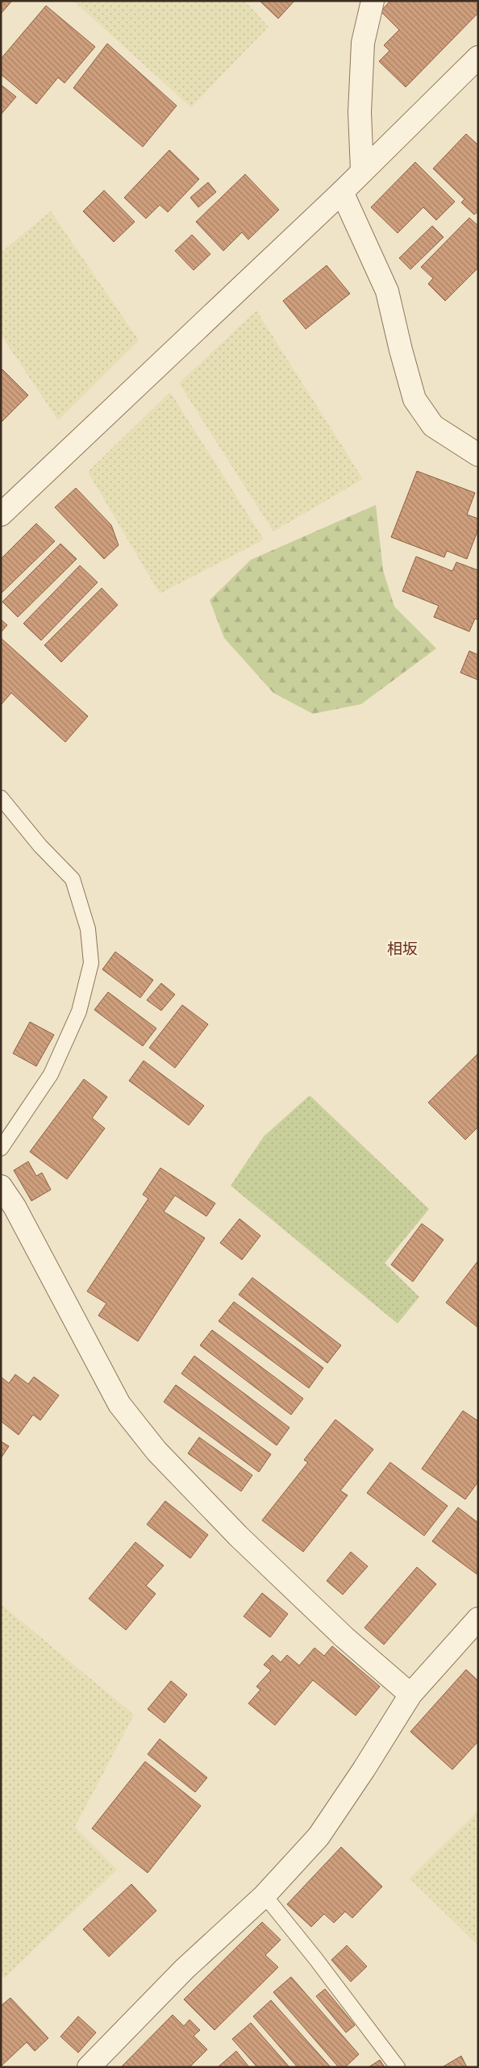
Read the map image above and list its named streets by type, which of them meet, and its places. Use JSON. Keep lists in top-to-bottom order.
{
  "districts": ["相坂"]
}
